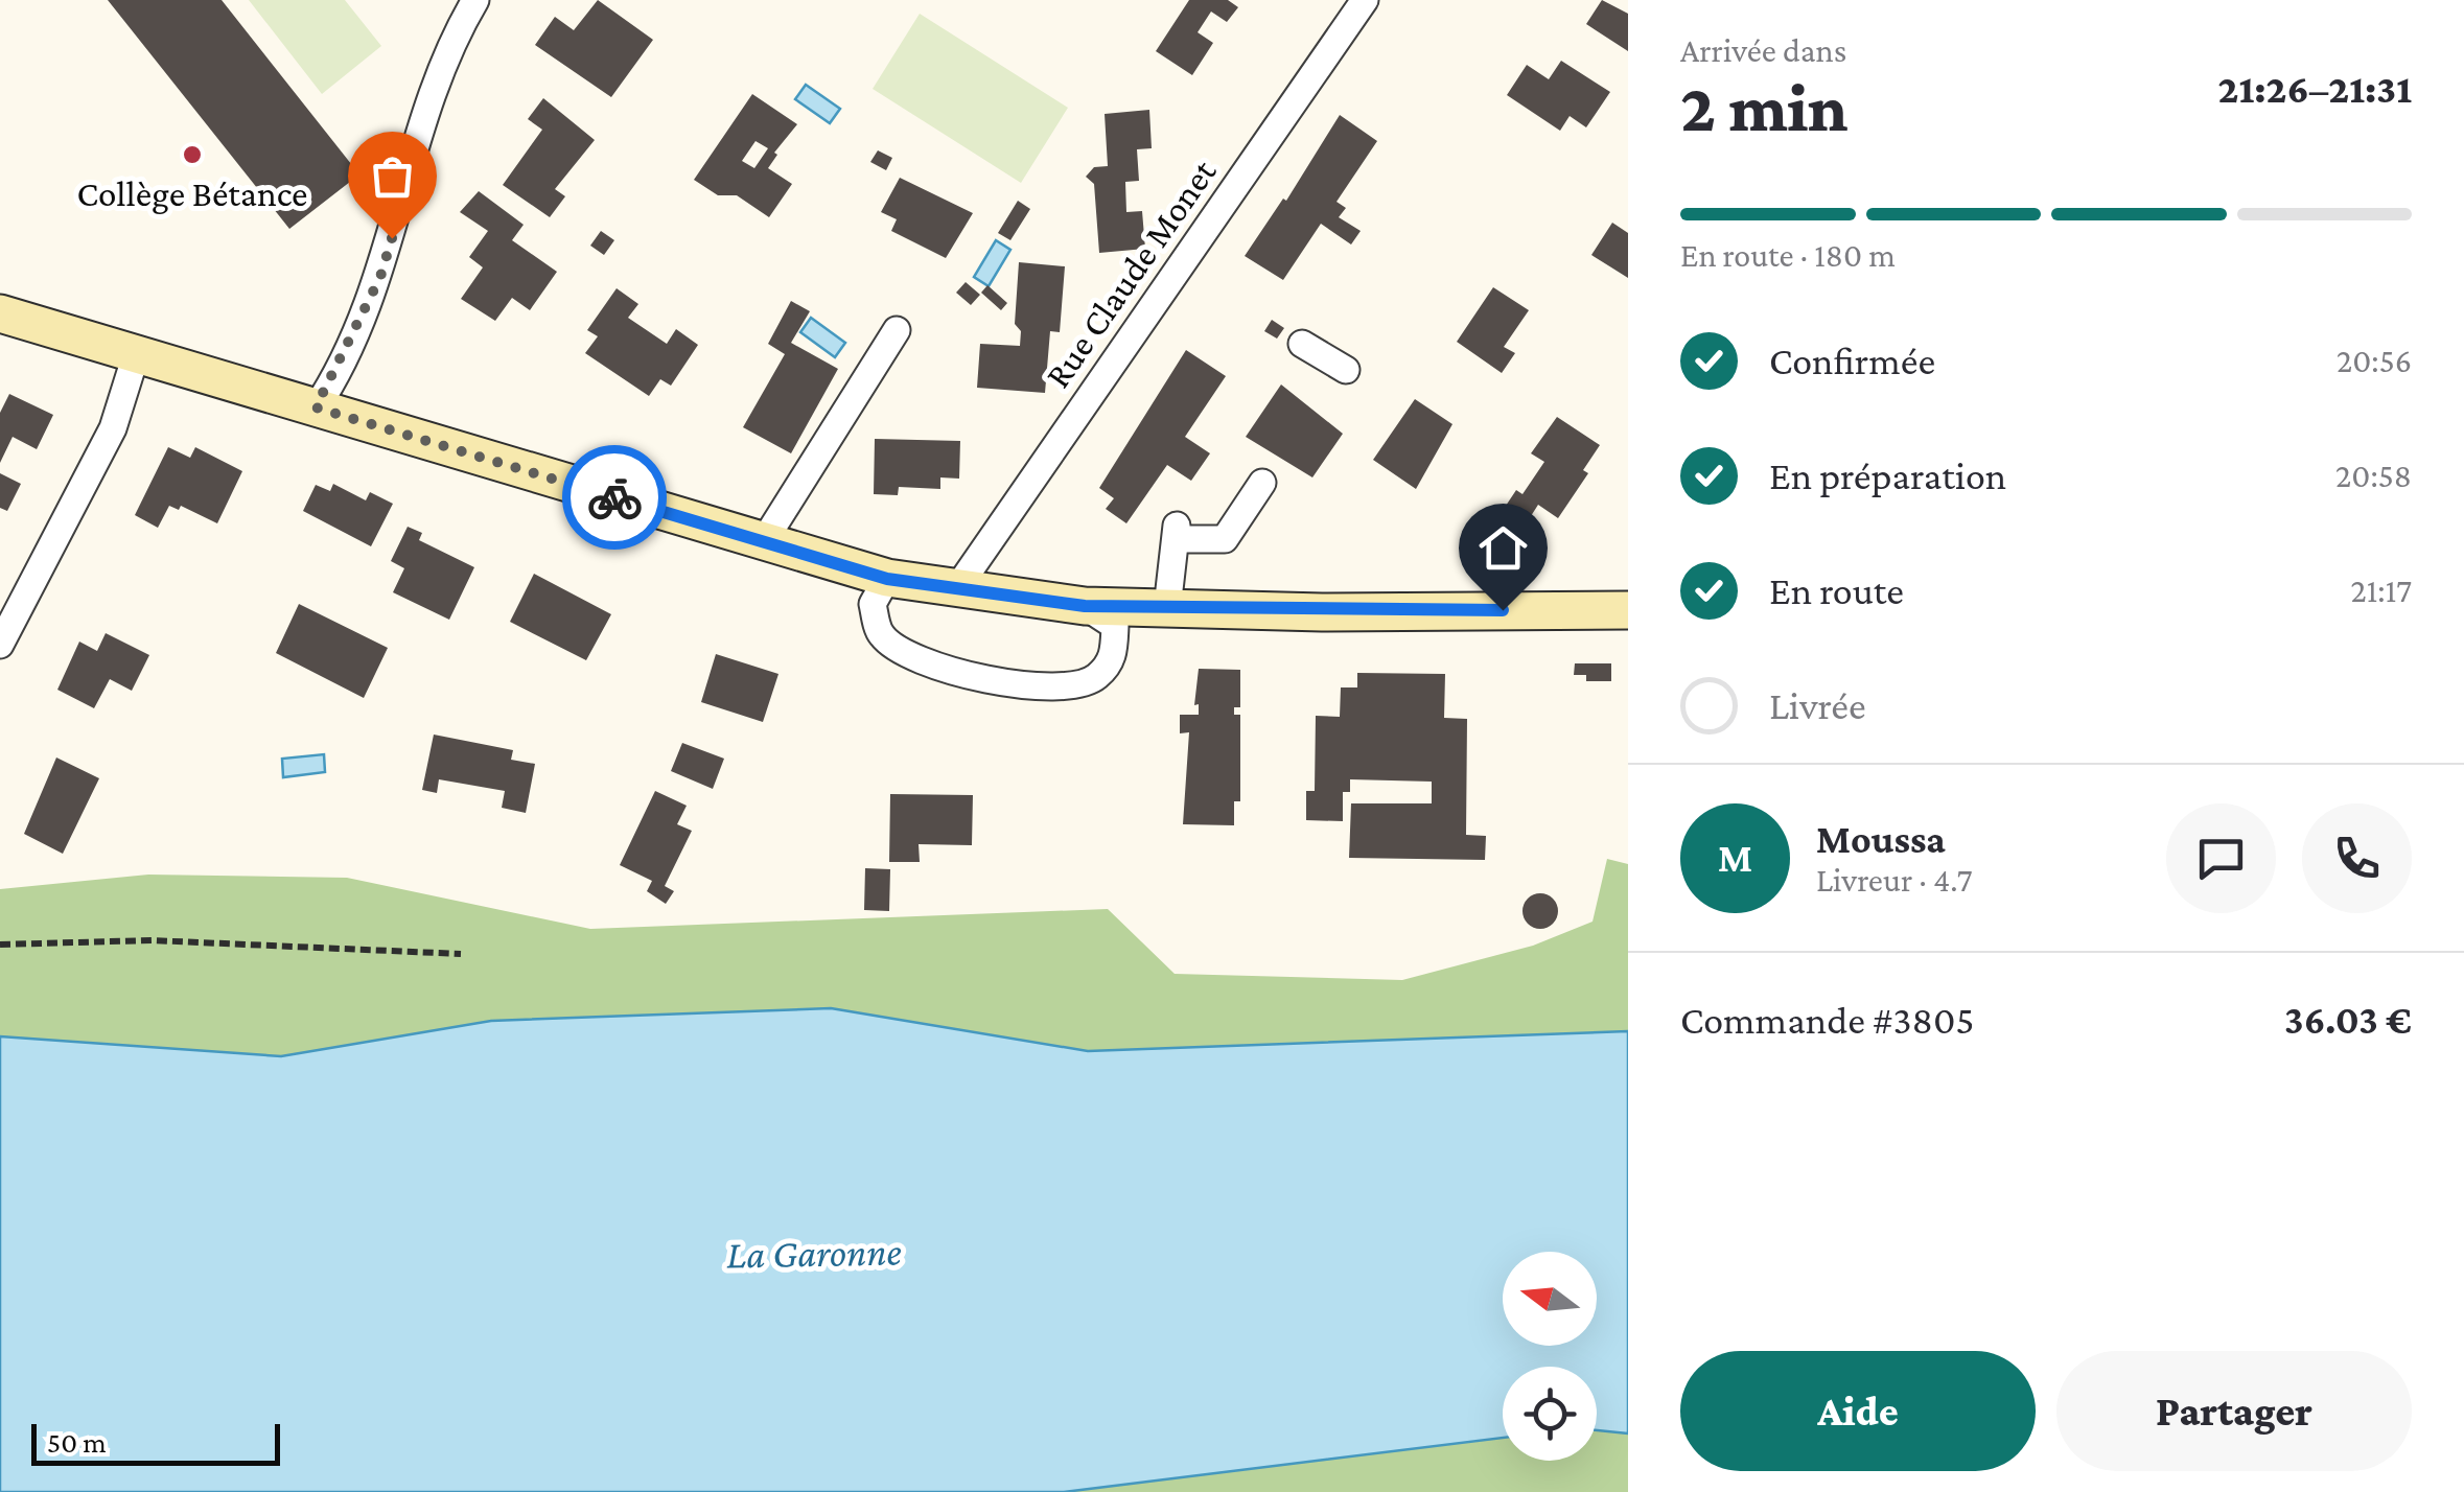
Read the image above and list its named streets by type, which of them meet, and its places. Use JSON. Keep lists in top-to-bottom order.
{
  "streets": {
    "street": ["Rue Claude Monet"]
  },
  "water": ["La Garonne"],
  "places": ["Collège Bétance"],
  "scale_bar": "50 m",
  "north": "left",
  "page": {
    "heading": ["2 min", "Arrivée dans", "21:26–21:31"],
    "panel": [
      "Moussa",
      "Livreur · 4.7",
      "Commande #3805",
      "36.03 €"
    ],
    "bar": "En route · 180 m",
    "list": [
      ["Confirmée", "20:56"],
      ["En préparation", "20:58"],
      ["En route", "21:17"],
      "Livrée"
    ],
    "round": "M",
    "buttons": ["Aide", "Partager"],
    "scale": "50 m"
  }
}
